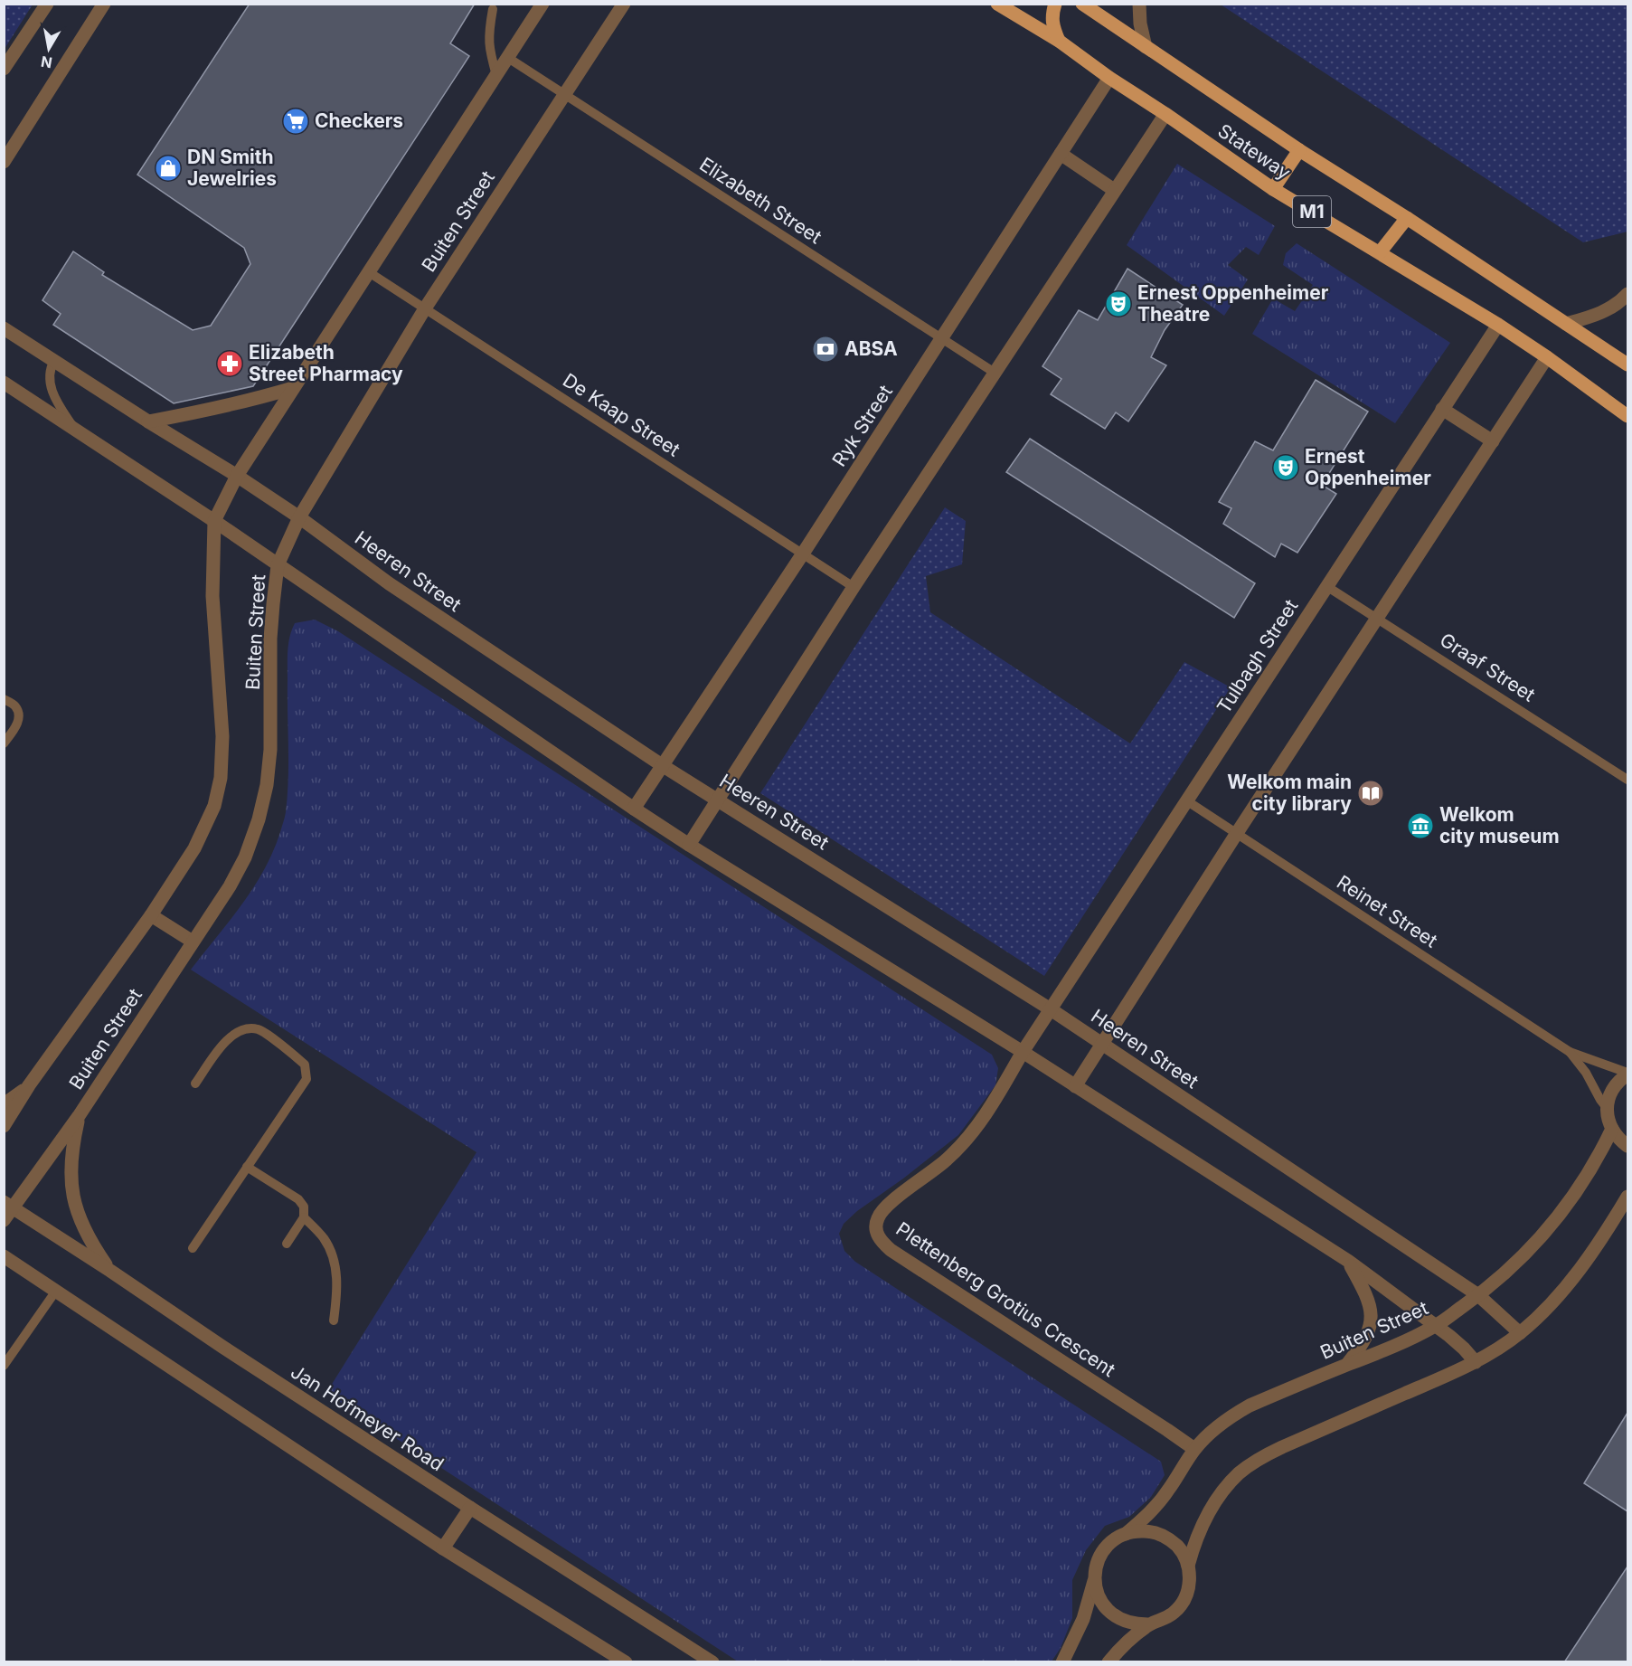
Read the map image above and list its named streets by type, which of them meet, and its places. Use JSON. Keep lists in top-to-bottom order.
{
  "streets": {
    "main road": ["Stateway", "M1"],
    "street": [
      "Buiten Street",
      "Ryk Street",
      "Heeren Street",
      "Tulbagh Street",
      "Plettenberg Grotius Crescent",
      "Jan Hofmeyer Road"
    ],
    "lane": [
      "Elizabeth Street",
      "De Kaap Street",
      "Graaf Street",
      "Reinet Street"
    ]
  },
  "crossings": [
    ["Stateway", "Ryk Street"],
    ["Stateway", "Tulbagh Street"],
    ["Elizabeth Street", "Buiten Street"],
    ["Elizabeth Street", "Ryk Street"],
    ["Buiten Street", "De Kaap Street"],
    ["Buiten Street", "Heeren Street"],
    ["Buiten Street", "Plettenberg Grotius Crescent"],
    ["Buiten Street", "Jan Hofmeyer Road"],
    ["De Kaap Street", "Ryk Street"],
    ["Ryk Street", "Heeren Street"],
    ["Heeren Street", "Tulbagh Street"],
    ["Heeren Street", "Plettenberg Grotius Crescent"],
    ["Tulbagh Street", "Graaf Street"],
    ["Tulbagh Street", "Reinet Street"],
    ["Tulbagh Street", "Plettenberg Grotius Crescent"]
  ],
  "places": {
    "supermarket": ["Checkers"],
    "shop": ["DN Smith Jewelries"],
    "theatre": ["Ernest Oppenheimer Theatre", "Ernest Oppenheimer"],
    "bank": ["ABSA"],
    "pharmacy": ["Elizabeth Street Pharmacy"],
    "library": ["Welkom main city library"],
    "museum": ["Welkom city museum"]
  },
  "north": "bottom"
}
